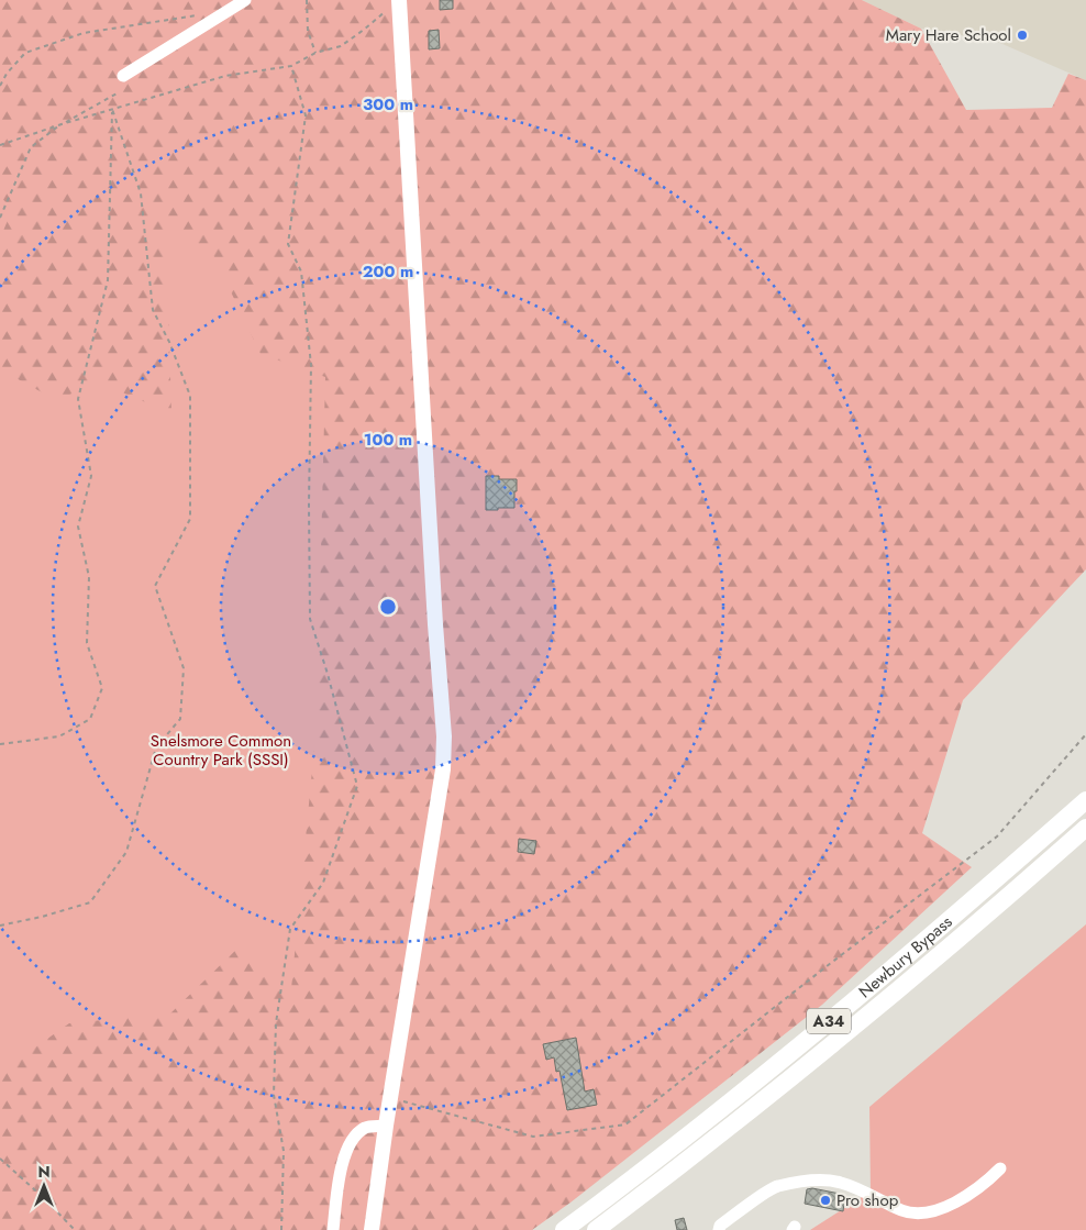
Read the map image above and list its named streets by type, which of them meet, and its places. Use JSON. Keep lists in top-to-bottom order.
{
  "streets": {
    "highway": ["Newbury Bypass", "A34"]
  },
  "parks": ["Snelsmore Common Country Park (SSSI)"],
  "places": ["Mary Hare School", "Pro shop"],
  "north": "top",
  "rings": ["300 m", "200 m", "100 m"]
}
